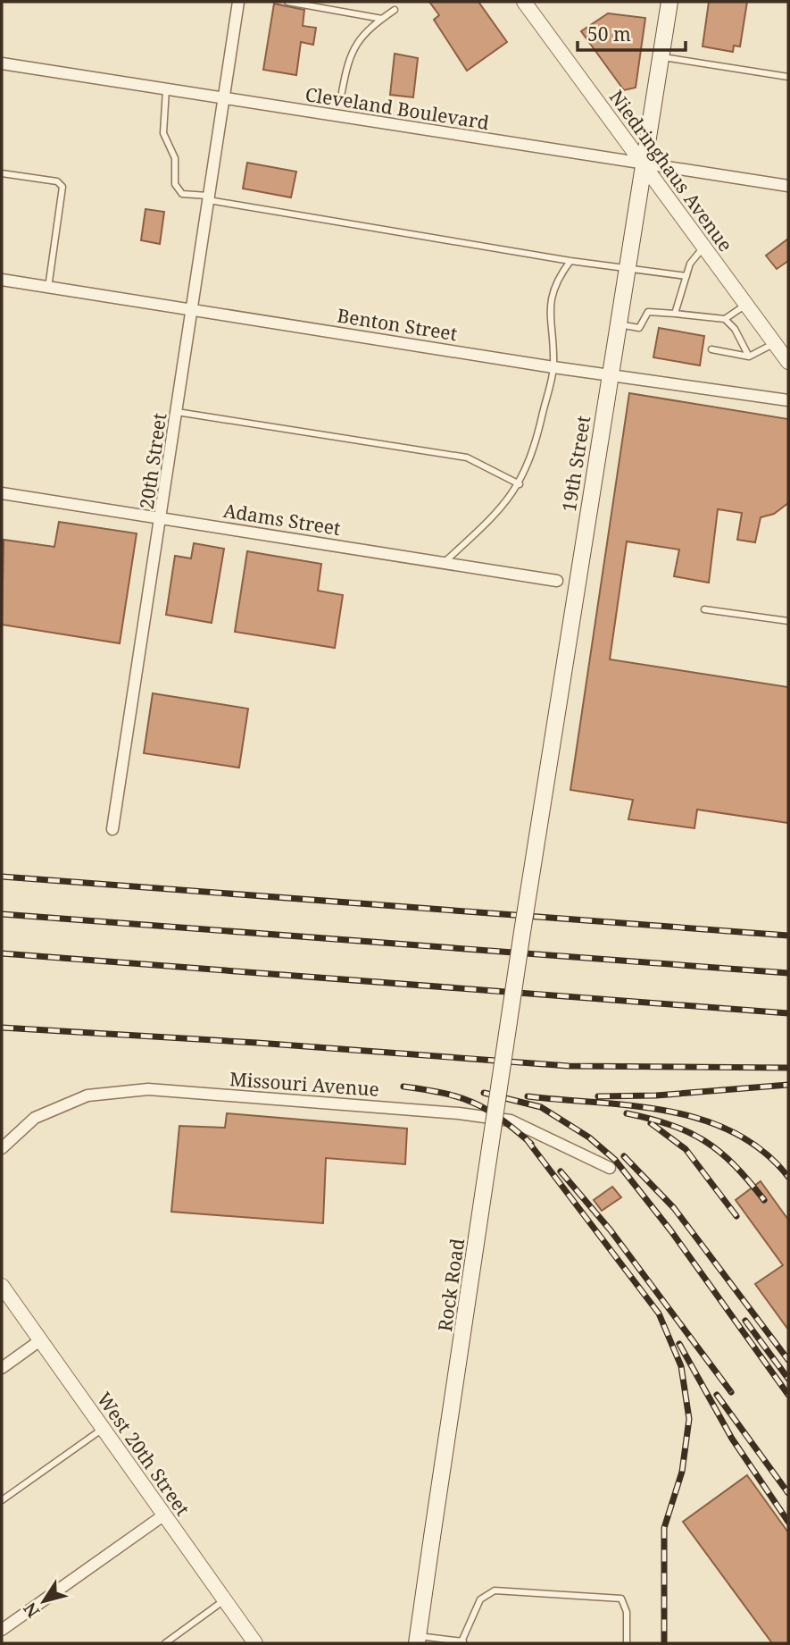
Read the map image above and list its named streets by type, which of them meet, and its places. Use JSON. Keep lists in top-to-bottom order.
{
  "streets": {
    "main road": ["19th Street", "Rock Road"],
    "street": [
      "Cleveland Boulevard",
      "Niedringhaus Avenue",
      "Benton Street",
      "20th Street",
      "Adams Street",
      "Missouri Avenue",
      "West 20th Street"
    ]
  },
  "crossings": [
    ["Cleveland Boulevard", "Niedringhaus Avenue"],
    ["Cleveland Boulevard", "20th Street"],
    ["Cleveland Boulevard", "19th Street"],
    ["Niedringhaus Avenue", "19th Street"],
    ["Benton Street", "20th Street"],
    ["Benton Street", "19th Street"],
    ["20th Street", "Adams Street"],
    ["19th Street", "Rock Road"]
  ],
  "scale_bar": "50 m",
  "north": "bottom left"
}
